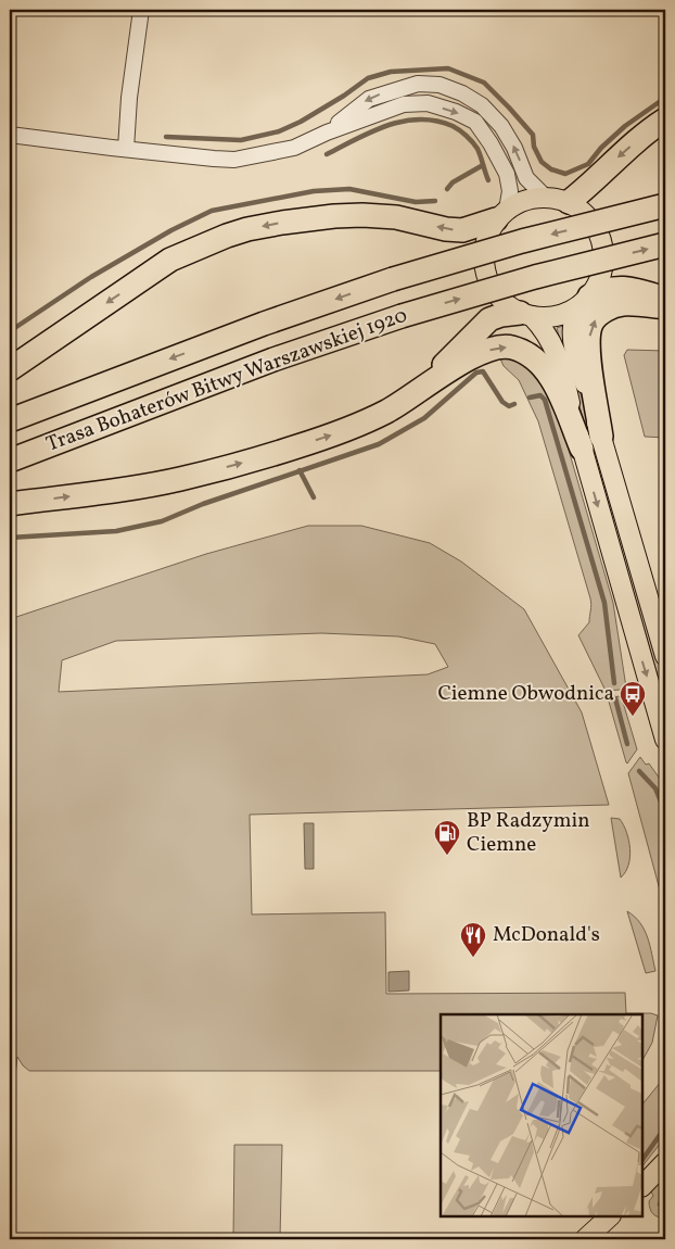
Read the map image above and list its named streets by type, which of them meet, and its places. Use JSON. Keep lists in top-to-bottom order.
{
  "streets": {
    "highway": ["Trasa Bohaterów Bitwy Warszawskiej 1920"]
  },
  "places": {
    "bus stop": ["Ciemne Obwodnica"],
    "fuel station": ["BP Radzymin Ciemne"],
    "restaurant": ["McDonald's"]
  }
}
